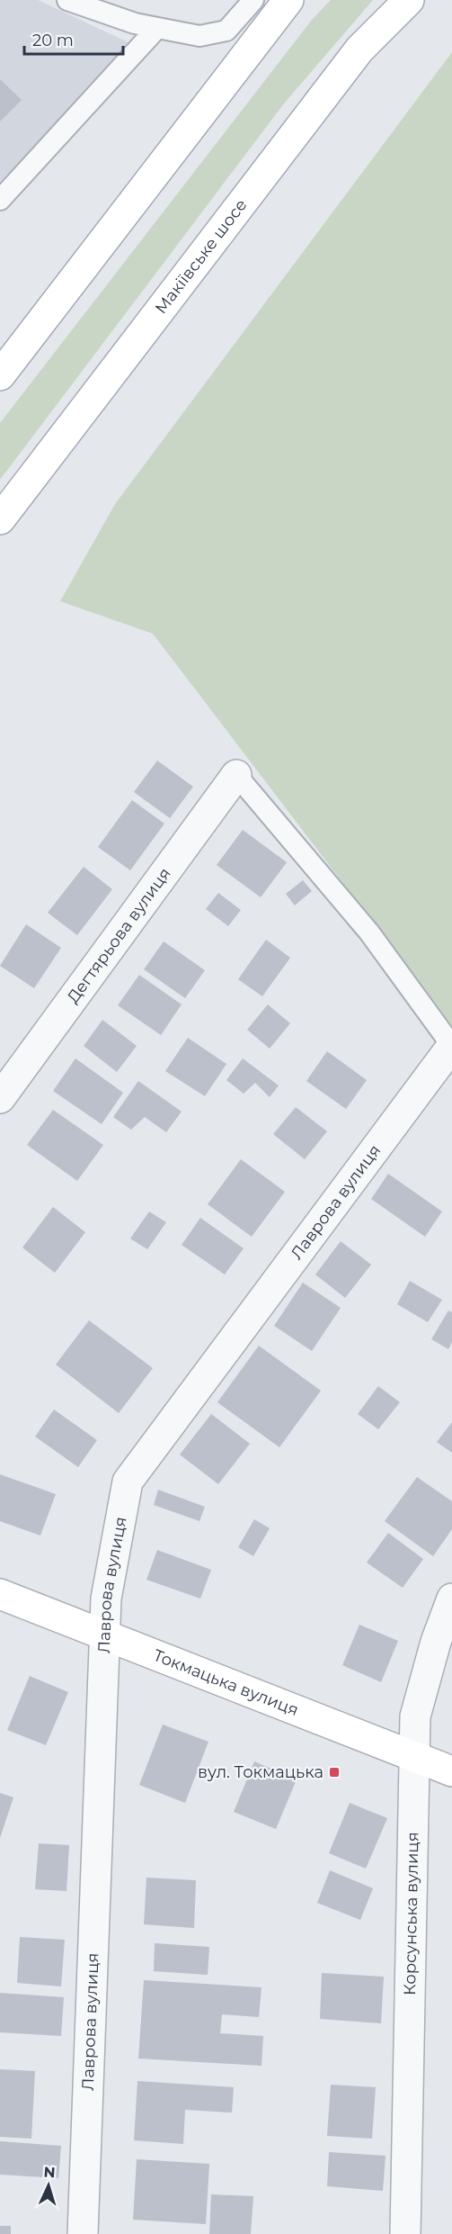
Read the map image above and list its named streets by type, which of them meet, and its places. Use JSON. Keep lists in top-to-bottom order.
{
  "streets": {
    "main road": ["Макіївське шосе", "Токмацька вулиця"],
    "street": ["Дегтярьова вулиця", "Лаврова вулиця", "Корсунська вулиця"]
  },
  "crossings": [
    ["Лаврова вулиця", "Токмацька вулиця"],
    ["Токмацька вулиця", "Корсунська вулиця"]
  ],
  "places": {
    "transit": ["вул. Токмацька"]
  },
  "scale_bar": "20 m",
  "north": "top"
}
